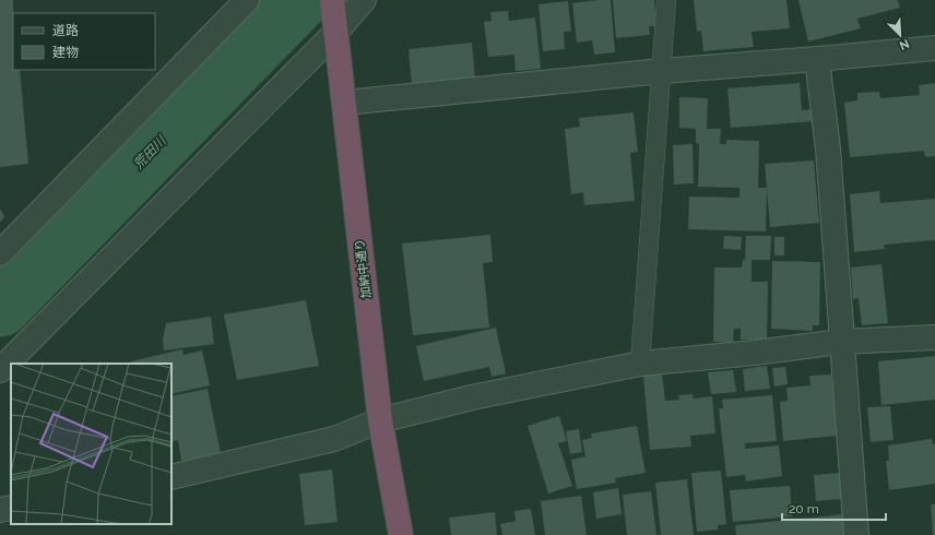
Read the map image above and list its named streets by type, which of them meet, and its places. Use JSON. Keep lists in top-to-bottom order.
{
  "streets": {
    "highway": ["加納中通り"]
  },
  "water": ["荒田川"],
  "legend": ["道路", "建物"],
  "scale_bar": "20 m",
  "north": "bottom right"
}
